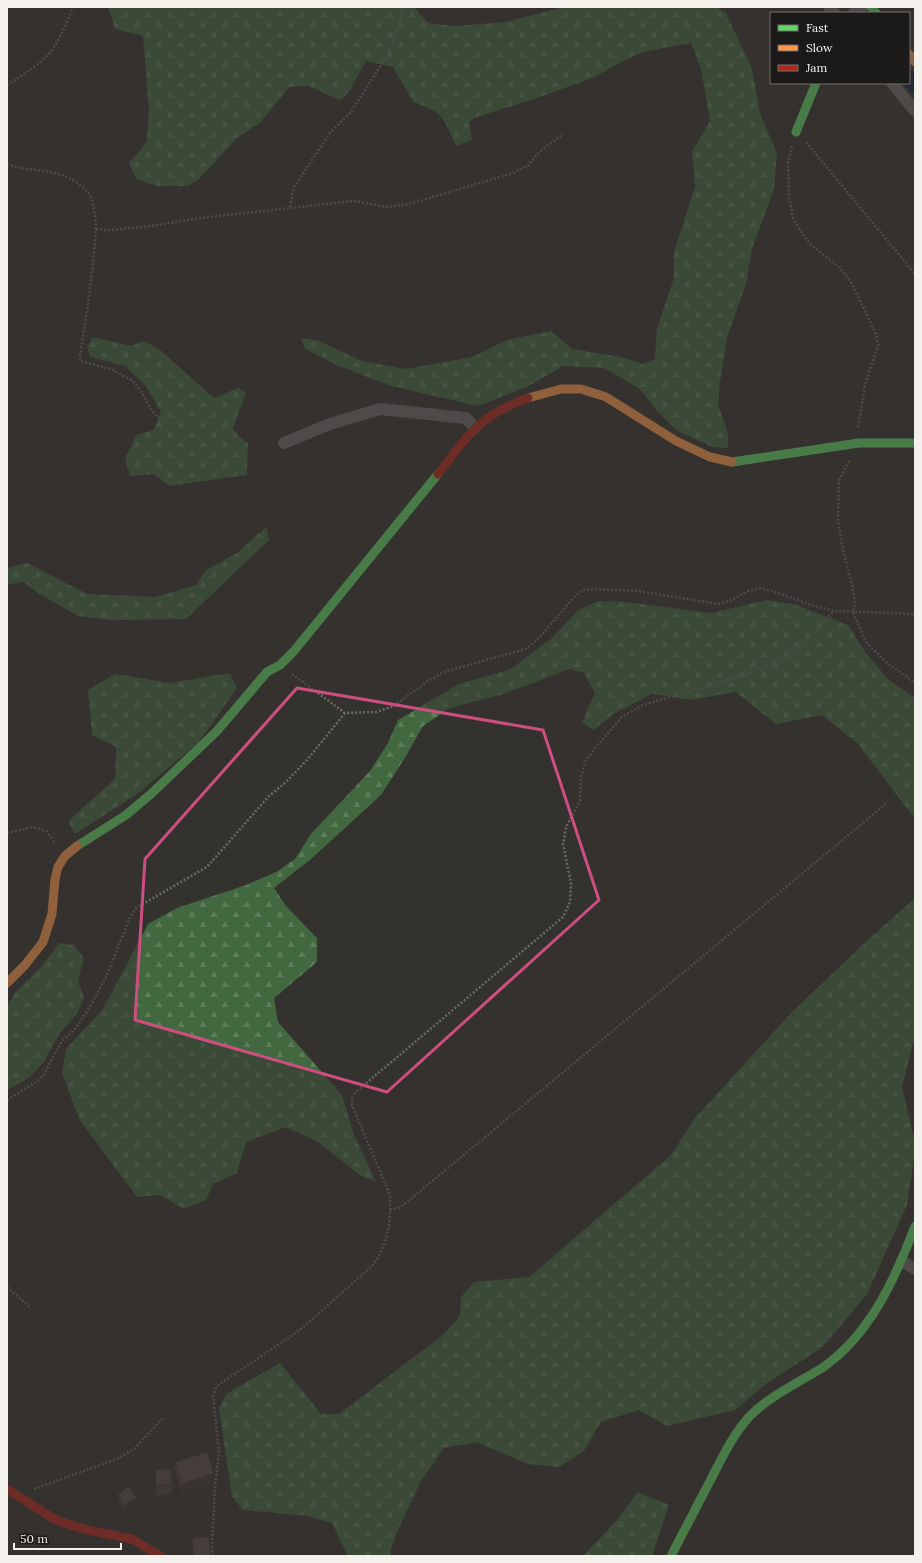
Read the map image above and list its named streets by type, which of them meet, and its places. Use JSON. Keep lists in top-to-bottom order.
{
  "legend": ["Fast", "Slow", "Jam"],
  "scale_bar": "50 m"
}
